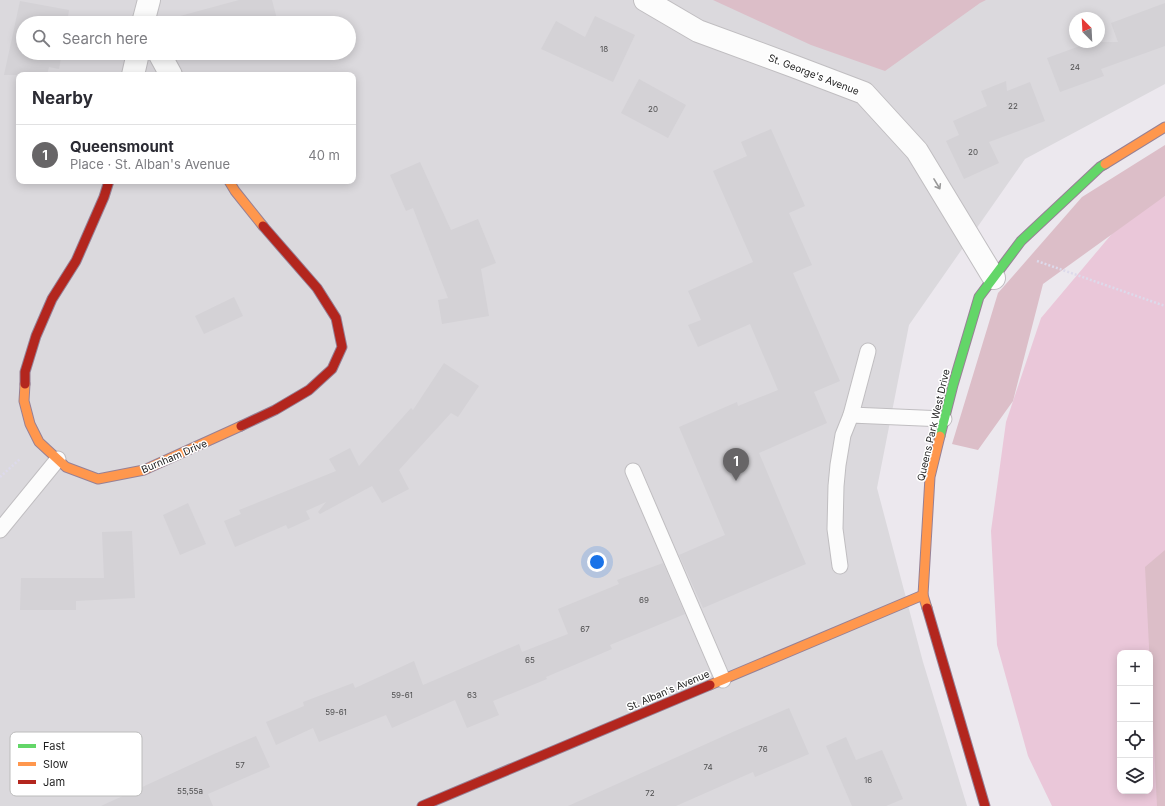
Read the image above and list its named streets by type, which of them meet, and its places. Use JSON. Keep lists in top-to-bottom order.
{
  "streets": {
    "street": [
      "St. George's Avenue",
      "Queens Park West Drive",
      "Burnham Drive",
      "St. Alban's Avenue"
    ]
  },
  "crossings": [
    ["St. George's Avenue", "Queens Park West Drive"],
    ["Queens Park West Drive", "St. Alban's Avenue"]
  ],
  "one_way": ["St. George's Avenue"],
  "house_numbers": [
    "18",
    "24",
    "22",
    "20",
    "20",
    "69",
    "67",
    "65",
    "59-61",
    "63",
    "59-61",
    "76",
    "57",
    "74",
    "16",
    "55,55a",
    "72"
  ],
  "legend": ["Fast", "Slow", "Jam"],
  "north": "top left",
  "page": {
    "search": "Search here",
    "heading": "Nearby",
    "list": [
      {
        "mark": "1",
        "name": "Queensmount",
        "note": "Place · St. Alban's Avenue",
        "value": "40 m"
      }
    ],
    "pins": "1",
    "map_buttons": ["+", "−"]
  }
}
